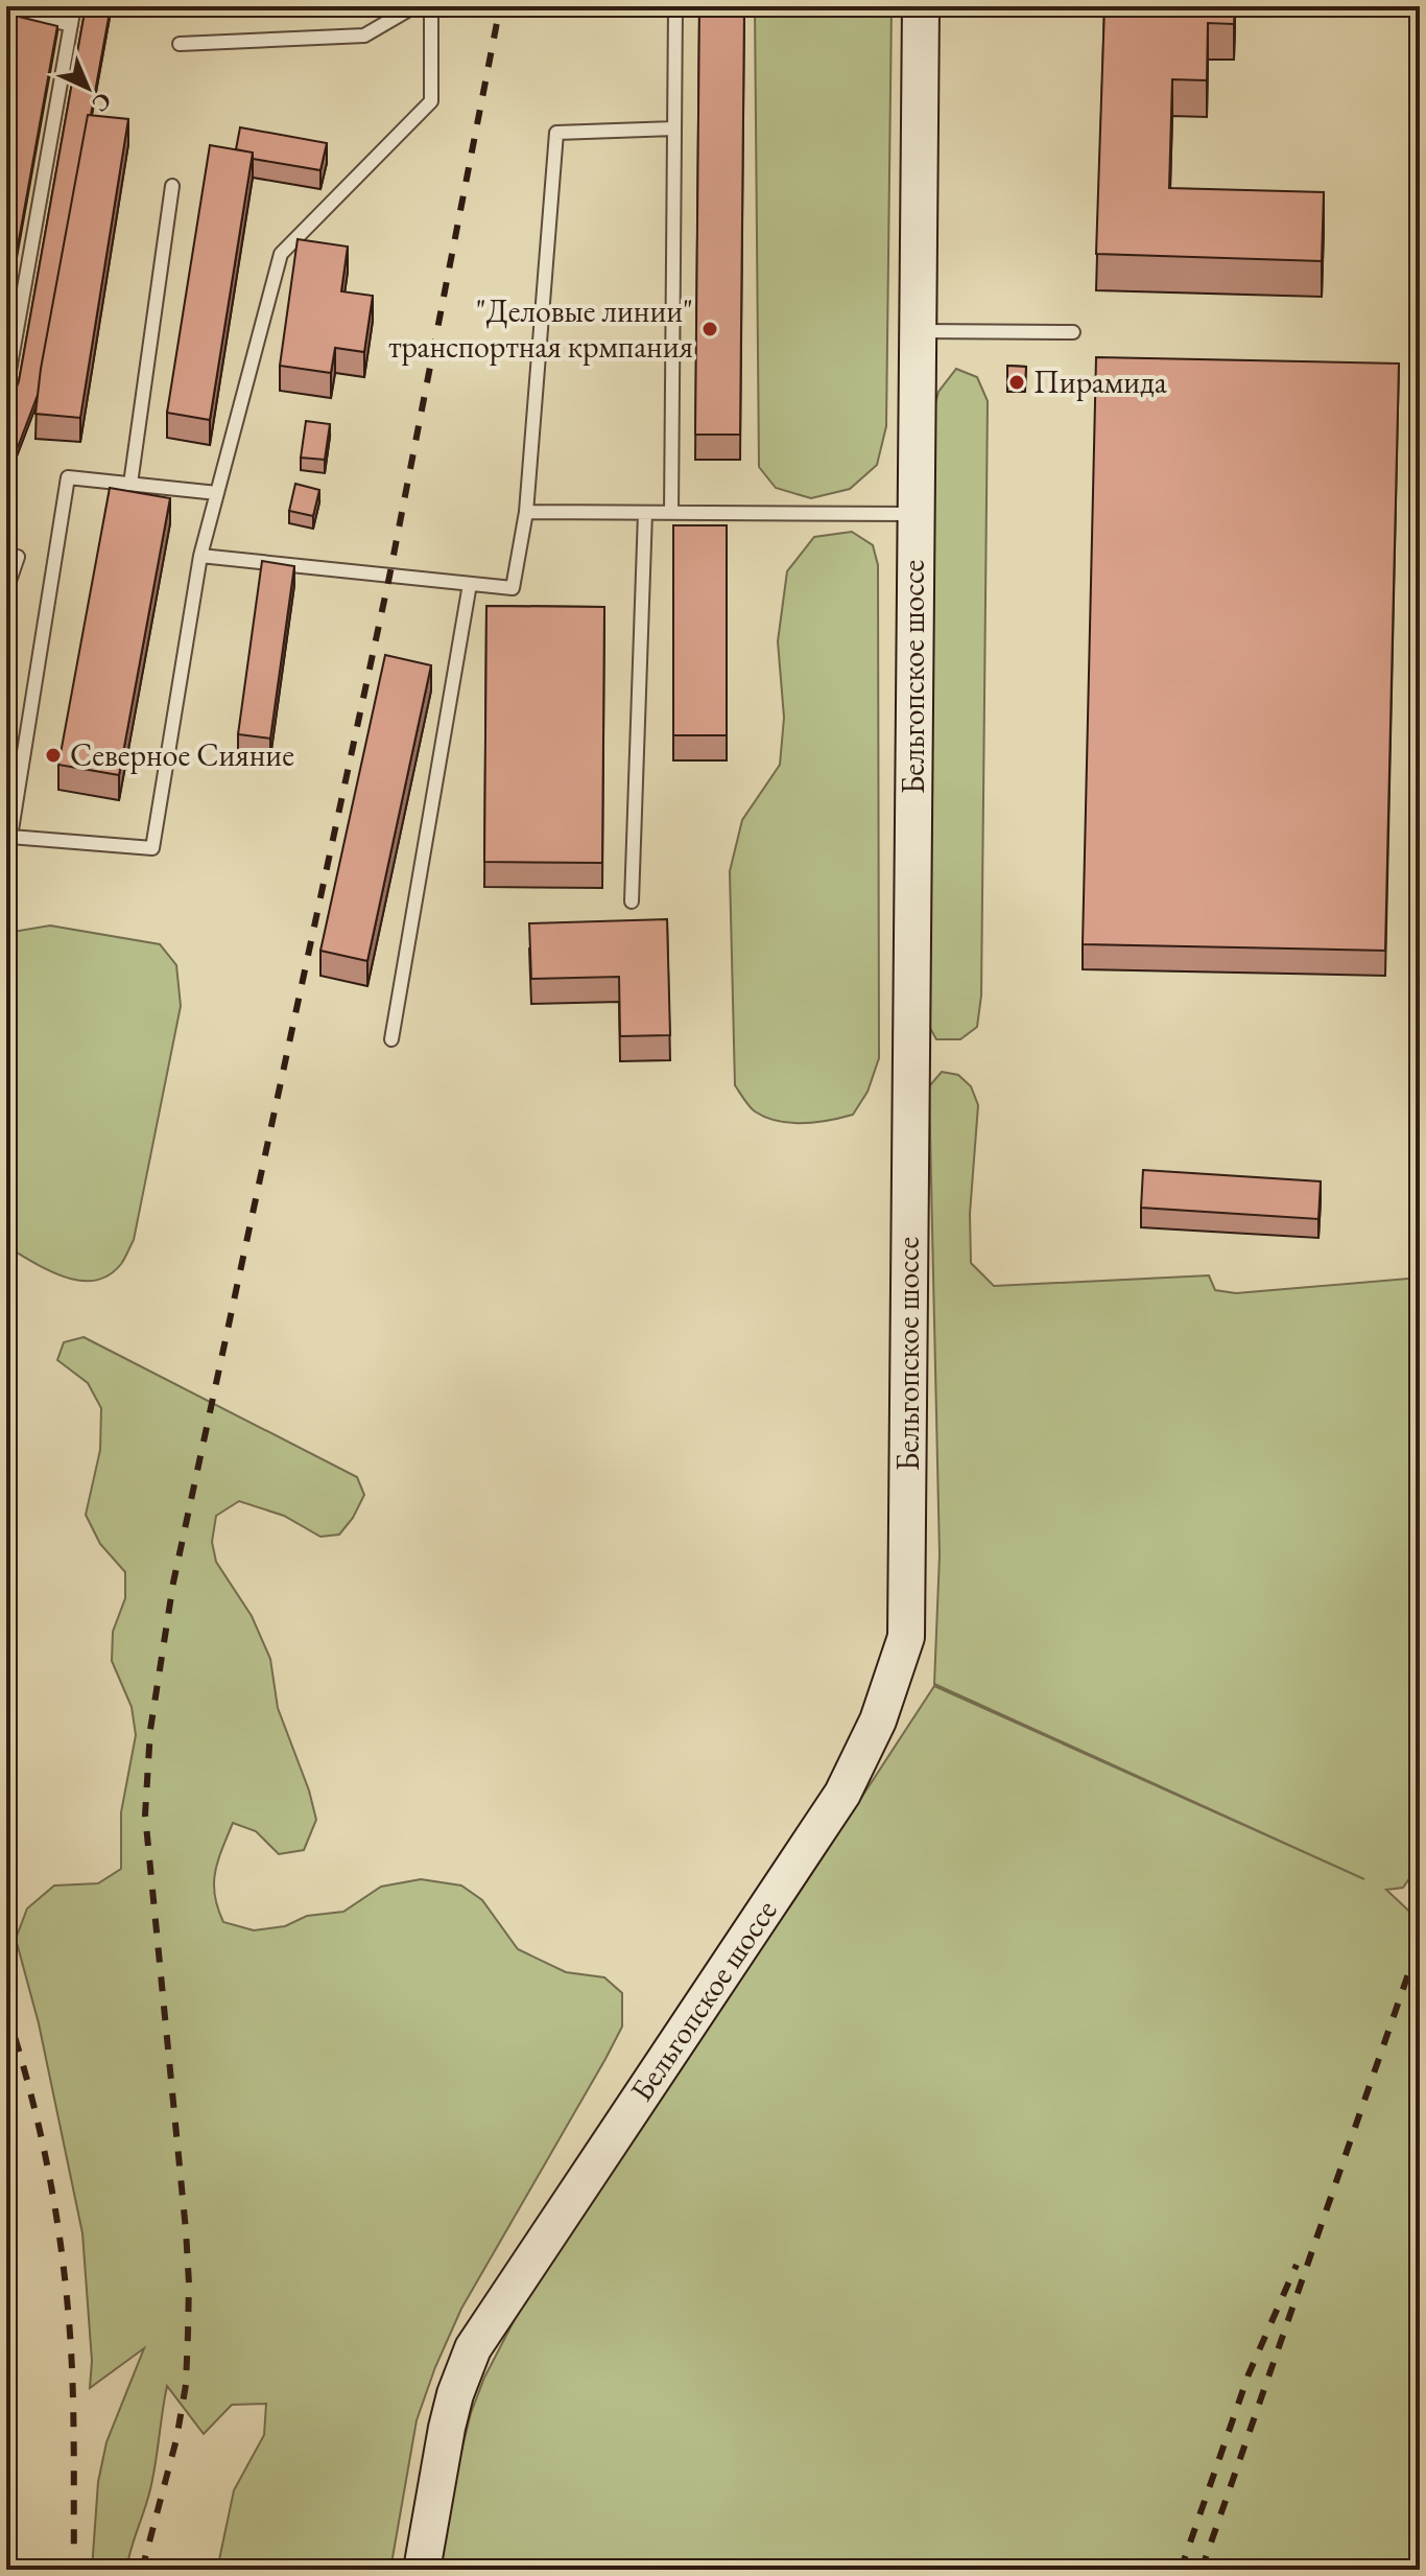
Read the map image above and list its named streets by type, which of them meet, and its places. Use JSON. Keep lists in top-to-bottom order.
{
  "streets": {
    "street": ["Бельгопское шоссе"]
  },
  "places": ["\"Деловые линии\" транспортная крмпания", "Пирамида", "Северное Сияние"],
  "north": "bottom right"
}
